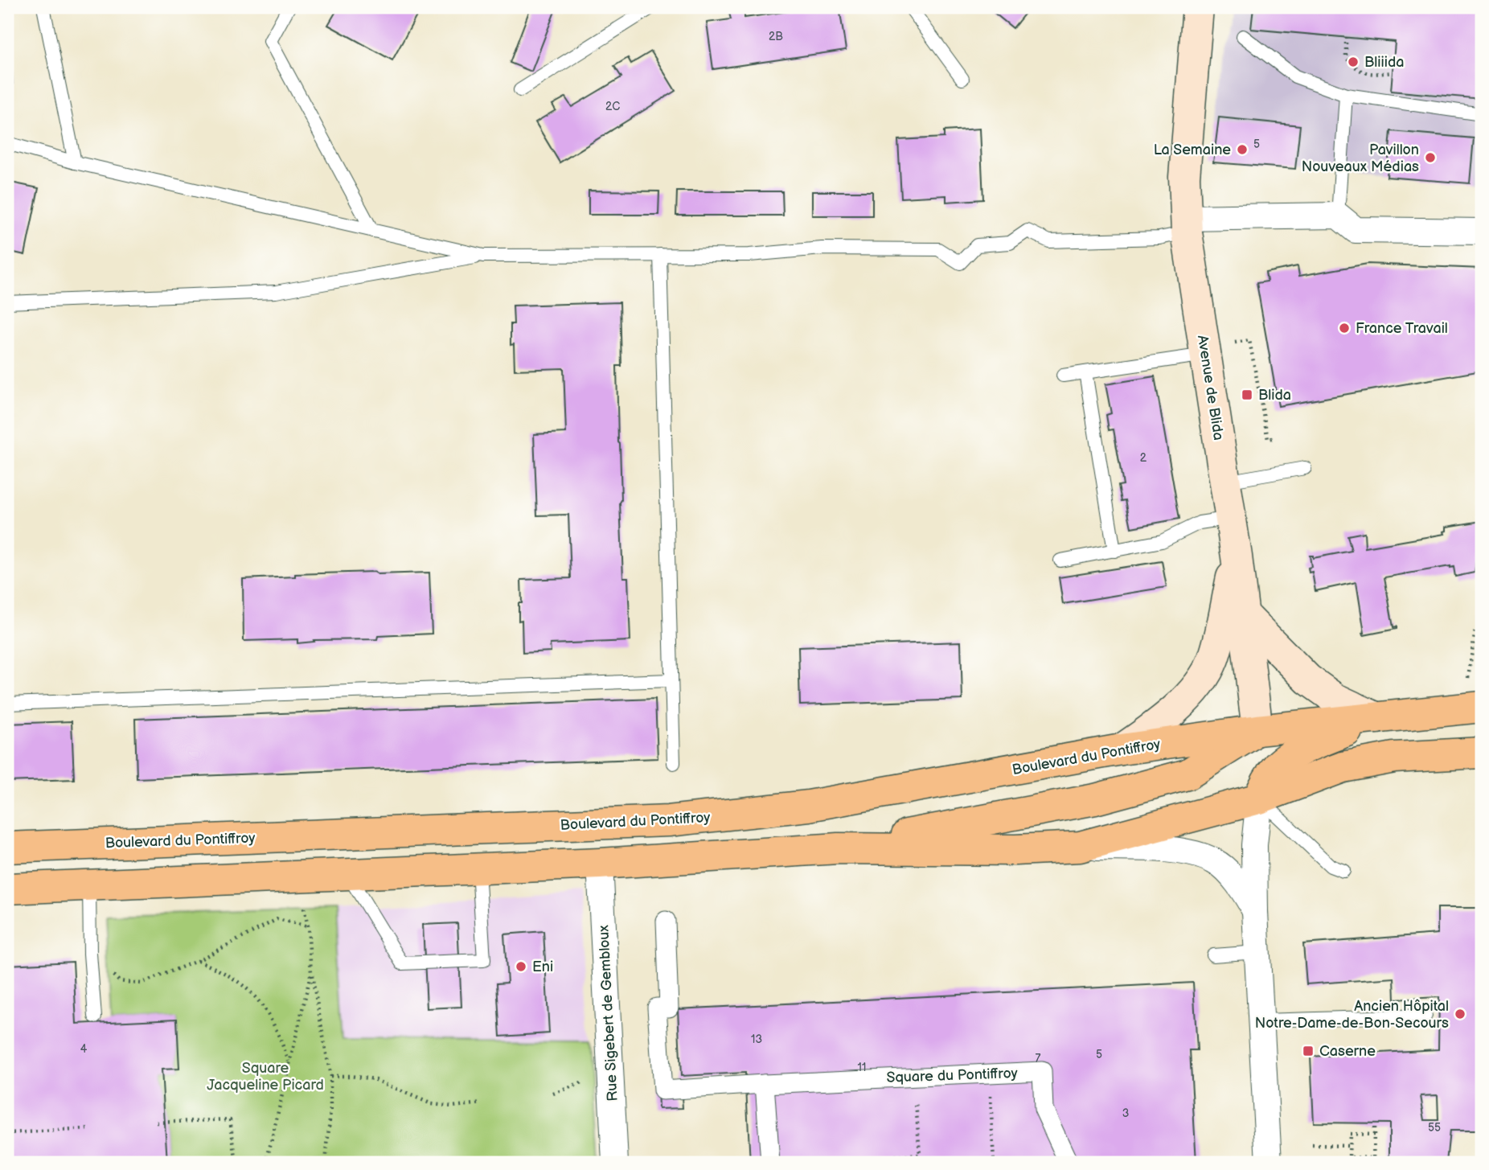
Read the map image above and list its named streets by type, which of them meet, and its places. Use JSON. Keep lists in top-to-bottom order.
{
  "streets": {
    "main road": ["Avenue de Blida", "Boulevard du Pontiffroy"],
    "street": ["Rue Sigebert de Gembloux", "Square du Pontiffroy"]
  },
  "crossings": [
    ["Avenue de Blida", "Boulevard du Pontiffroy"],
    ["Boulevard du Pontiffroy", "Rue Sigebert de Gembloux"]
  ],
  "parks": ["Square Jacqueline Picard"],
  "places": {
    "other": [
      "Bliiida",
      "La Semaine",
      "Pavillon Nouveaux Médias",
      "France Travail",
      "Eni",
      "Ancien Hôpital Notre-Dame-de-Bon-Secours"
    ],
    "transit": ["Blida", "Caserne"]
  },
  "house_numbers": [
    "2B",
    "2C",
    "5",
    "2",
    "13",
    "4",
    "5",
    "7",
    "11",
    "3",
    "55"
  ]
}
